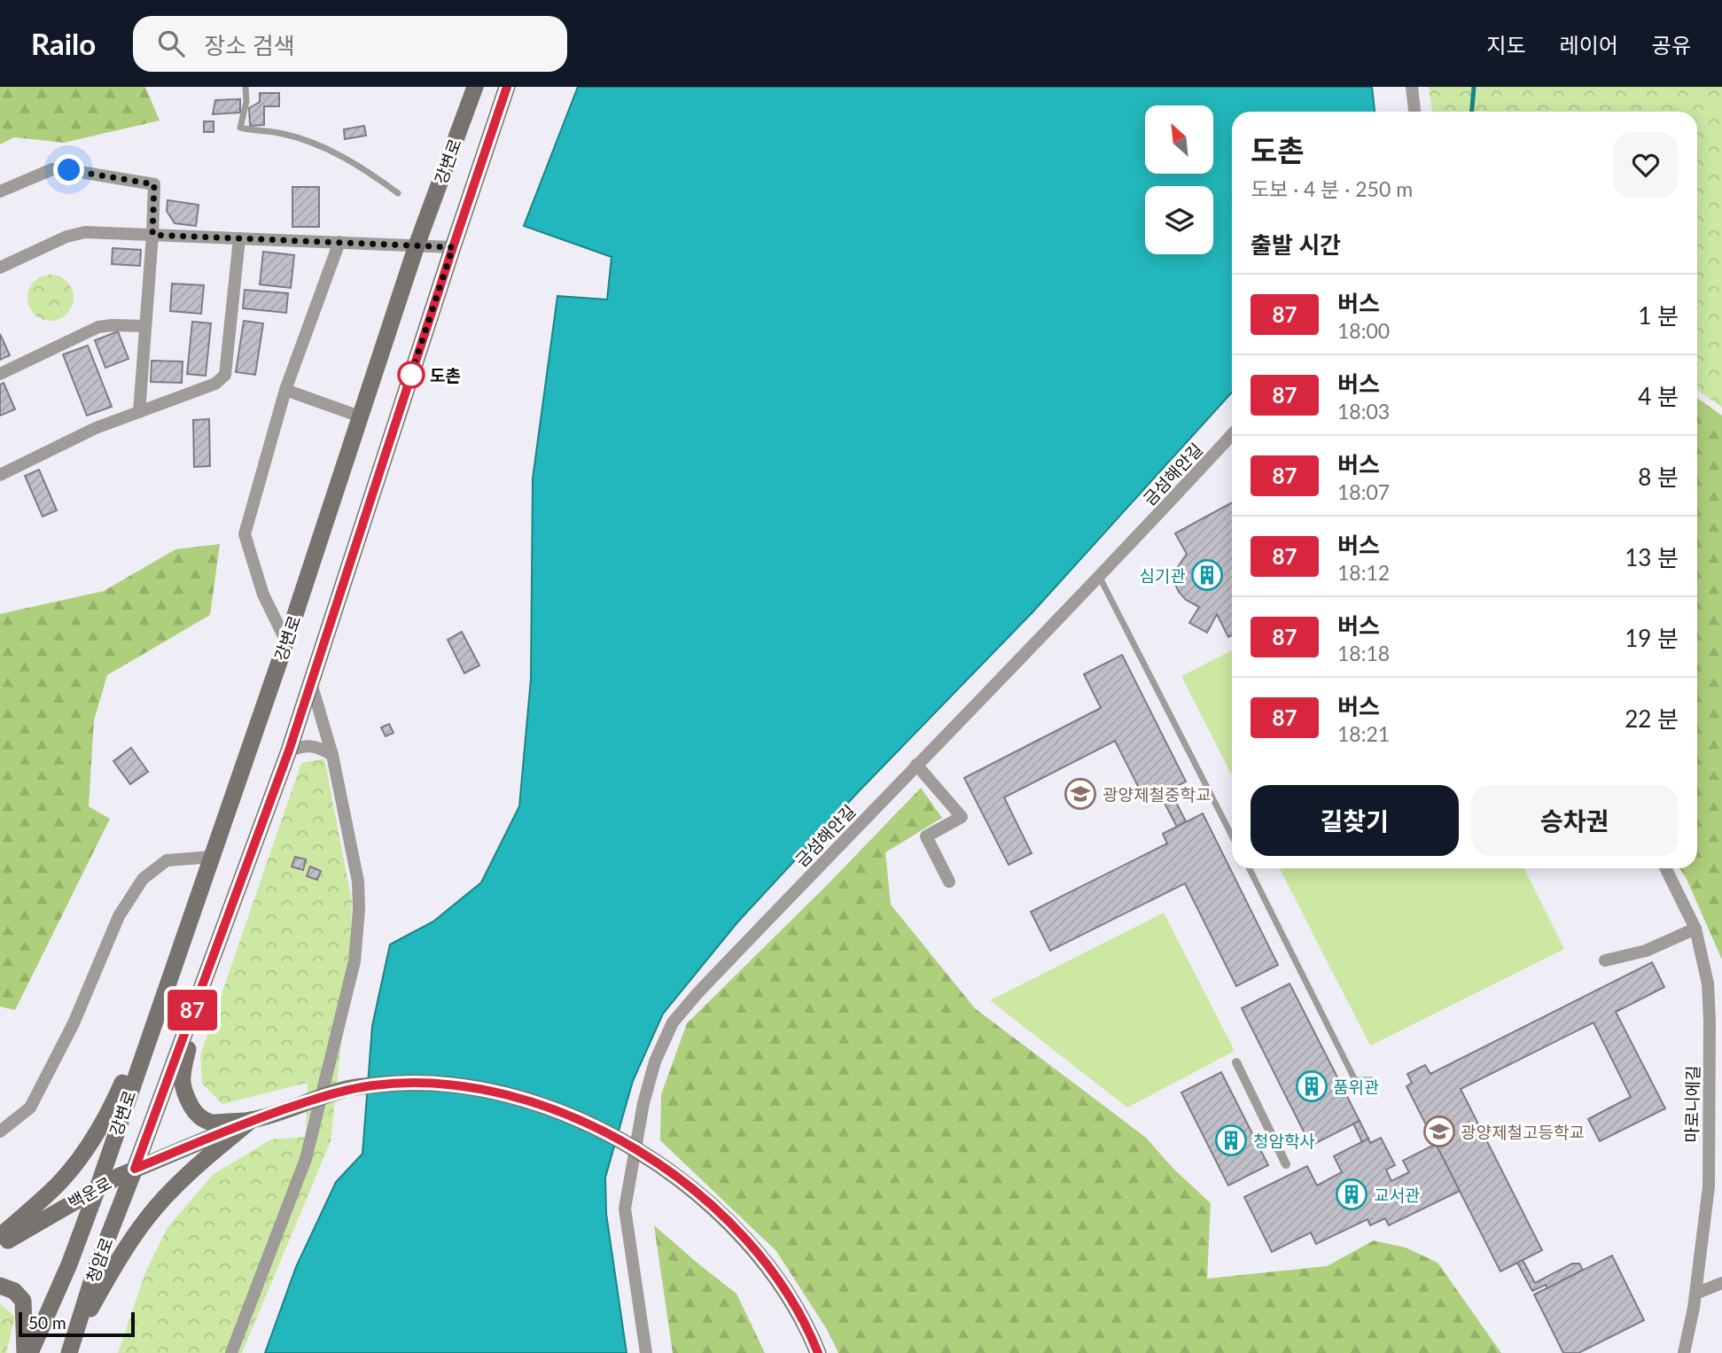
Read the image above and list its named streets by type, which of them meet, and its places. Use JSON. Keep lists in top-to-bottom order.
{
  "streets": {
    "main road": ["강변로", "백운로", "청암로"],
    "street": ["금섬해안길", "마로니에길"]
  },
  "crossings": [
    ["강변로", "백운로"],
    ["강변로", "청암로"],
    ["백운로", "청암로"]
  ],
  "places": {
    "other": ["도촌"],
    "building": [
      "심기관",
      "품위관",
      "청암학사",
      "교서관"
    ],
    "school or university": ["광양제철중학교", "광양제철고등학교"]
  },
  "lines": ["bus line 87"],
  "scale_bar": "50 m",
  "north": "top left",
  "page": {
    "header": "Railo",
    "search": "장소 검색",
    "nav": ["지도", "레이어", "공유"],
    "on_map": "87",
    "heading": [
      ["도촌", "도보 · 4 분 · 250 m"],
      "출발 시간"
    ],
    "list": [
      {
        "mark": "87",
        "name": "버스",
        "note": "18:00",
        "value": "1 분"
      },
      {
        "mark": "87",
        "name": "버스",
        "note": "18:03",
        "value": "4 분"
      },
      {
        "mark": "87",
        "name": "버스",
        "note": "18:07",
        "value": "8 분"
      },
      {
        "mark": "87",
        "name": "버스",
        "note": "18:12",
        "value": "13 분"
      },
      {
        "mark": "87",
        "name": "버스",
        "note": "18:18",
        "value": "19 분"
      },
      {
        "mark": "87",
        "name": "버스",
        "note": "18:21",
        "value": "22 분"
      }
    ],
    "buttons": ["길찾기", "승차권"],
    "scale": "50 m"
  }
}
